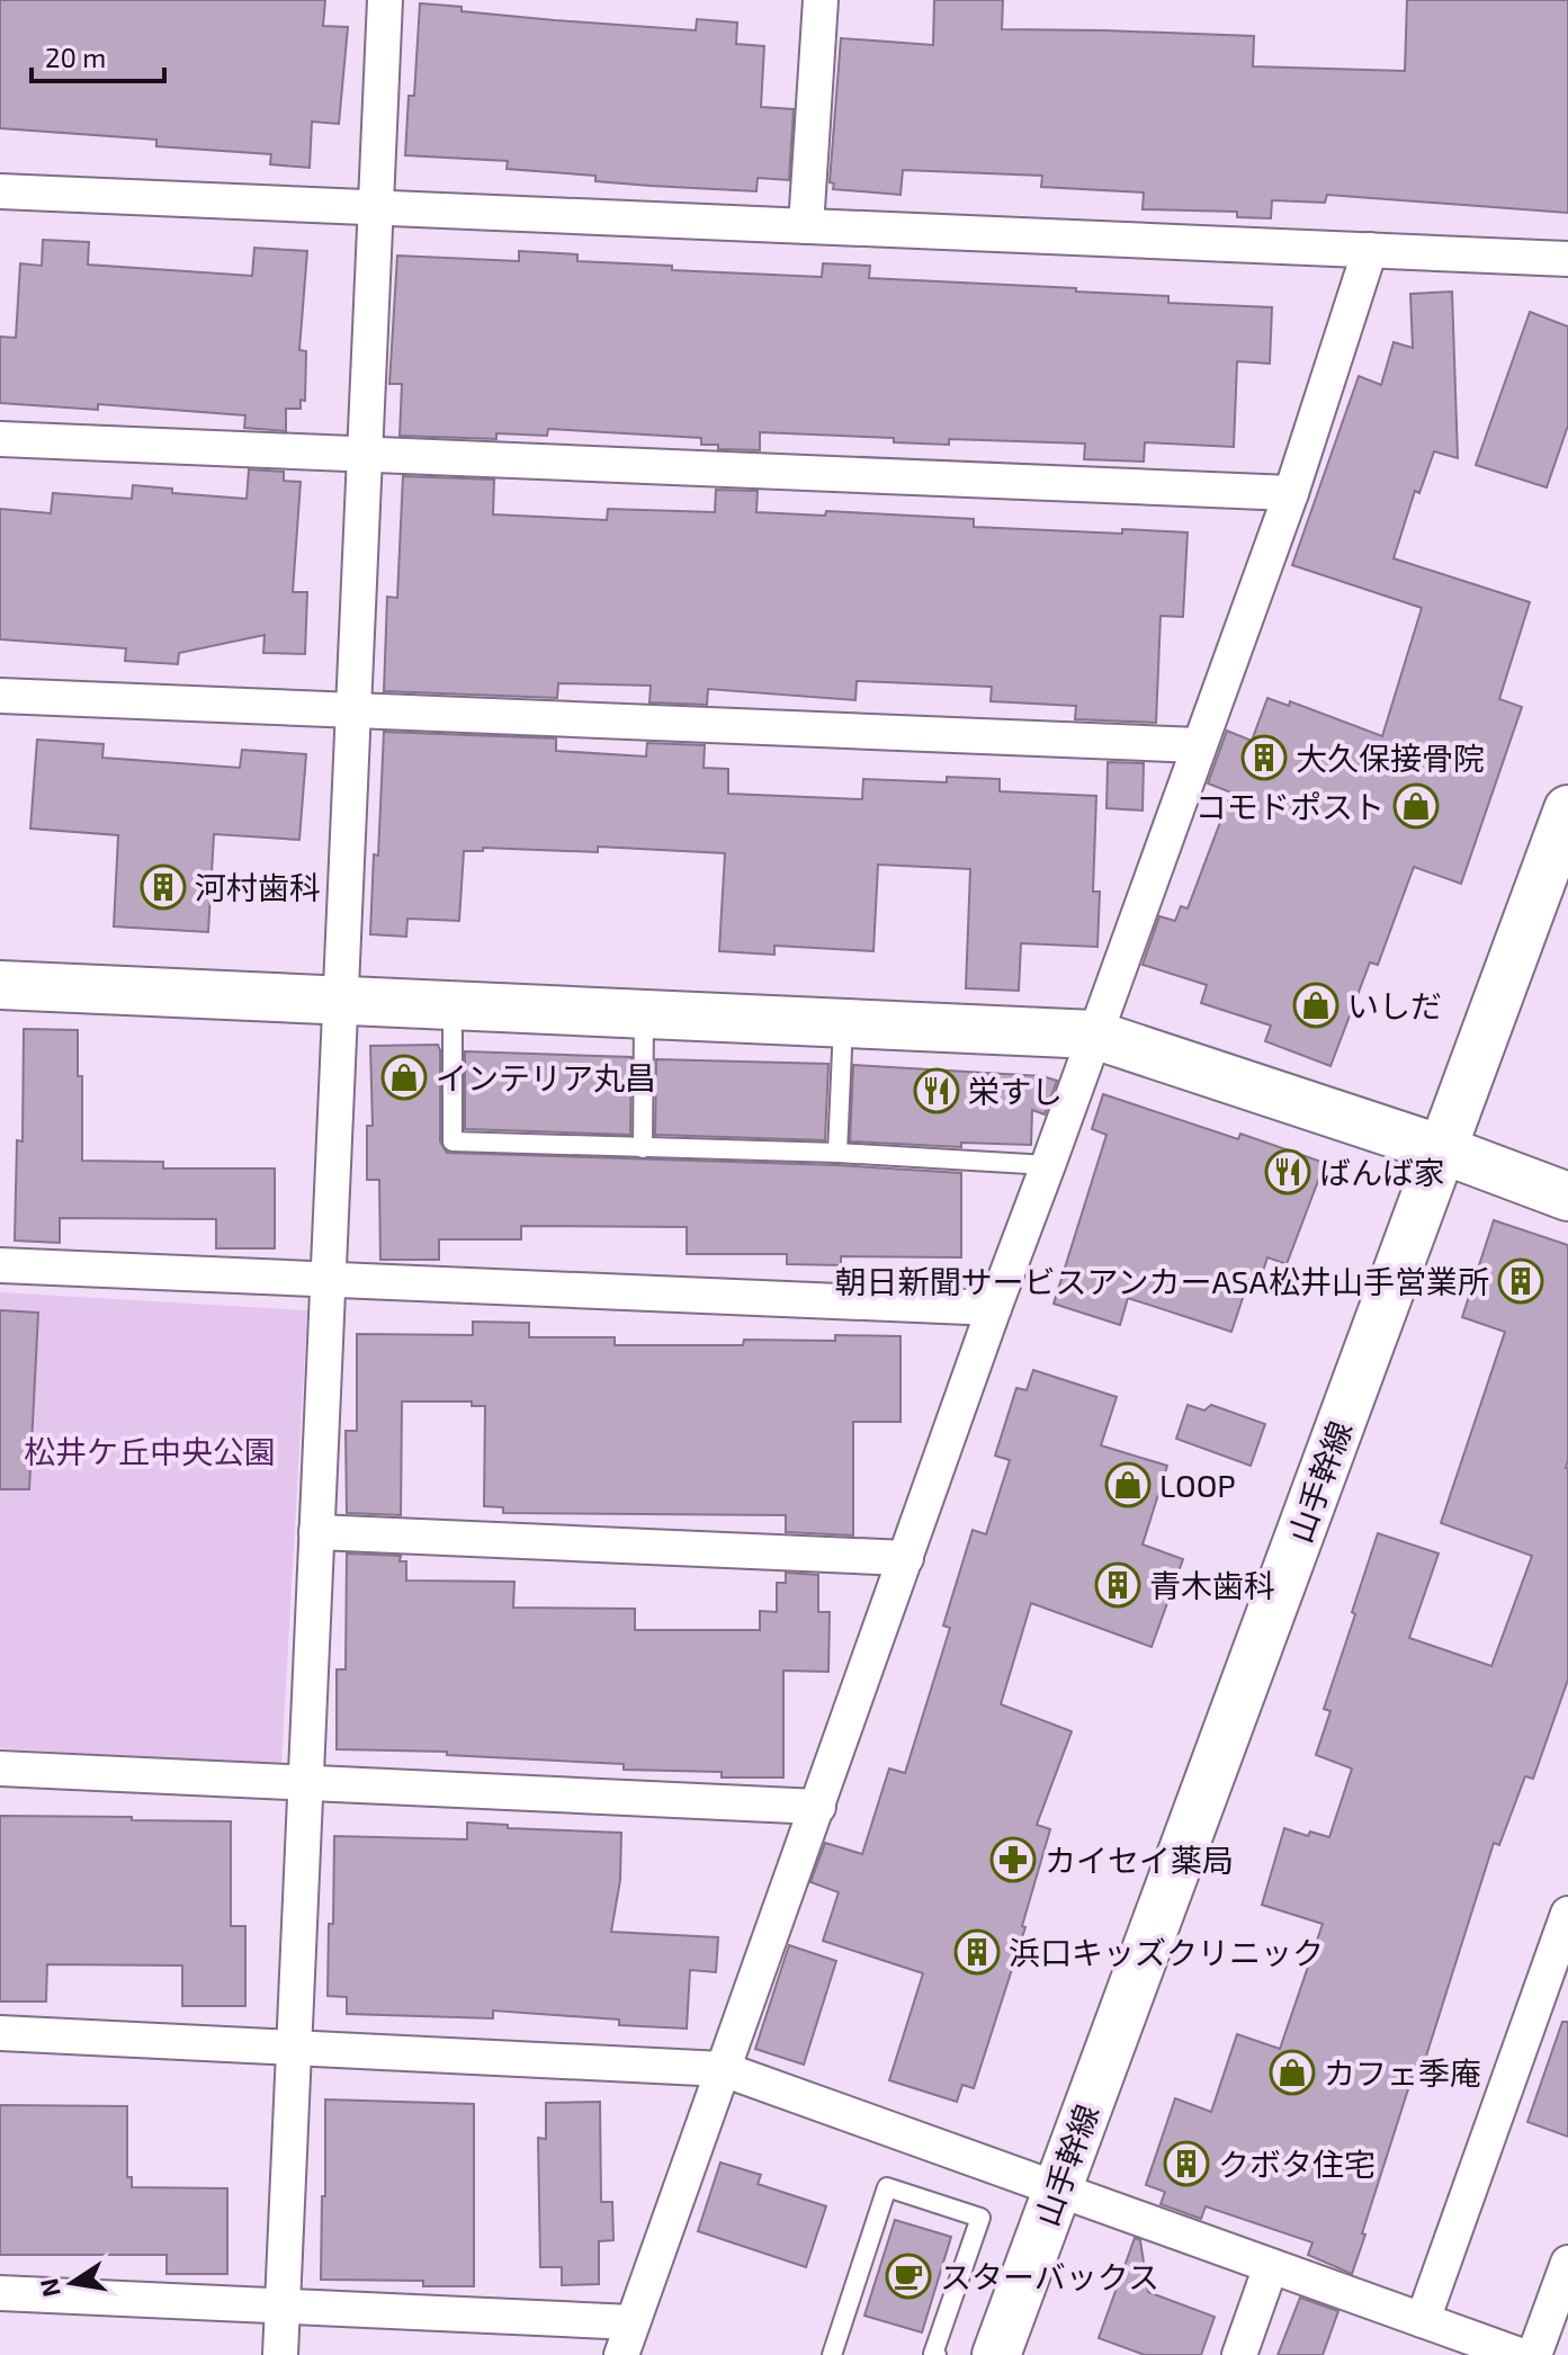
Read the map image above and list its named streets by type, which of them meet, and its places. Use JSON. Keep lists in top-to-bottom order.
{
  "streets": {
    "street": ["山手幹線"]
  },
  "parks": ["松井ケ丘中央公園"],
  "places": {
    "building": [
      "大久保接骨院",
      "河村歯科",
      "朝日新聞サービスアンカーASA松井山手営業所",
      "青木歯科",
      "浜口キッズクリニック",
      "クボタ住宅"
    ],
    "shop": [
      "コモドポスト",
      "いしだ",
      "インテリア丸昌",
      "LOOP",
      "カフェ季庵"
    ],
    "restaurant": ["栄すし", "ばんば家"],
    "pharmacy": ["カイセイ薬局"],
    "cafe": ["スターバックス"]
  },
  "scale_bar": "20 m",
  "north": "left"
}
